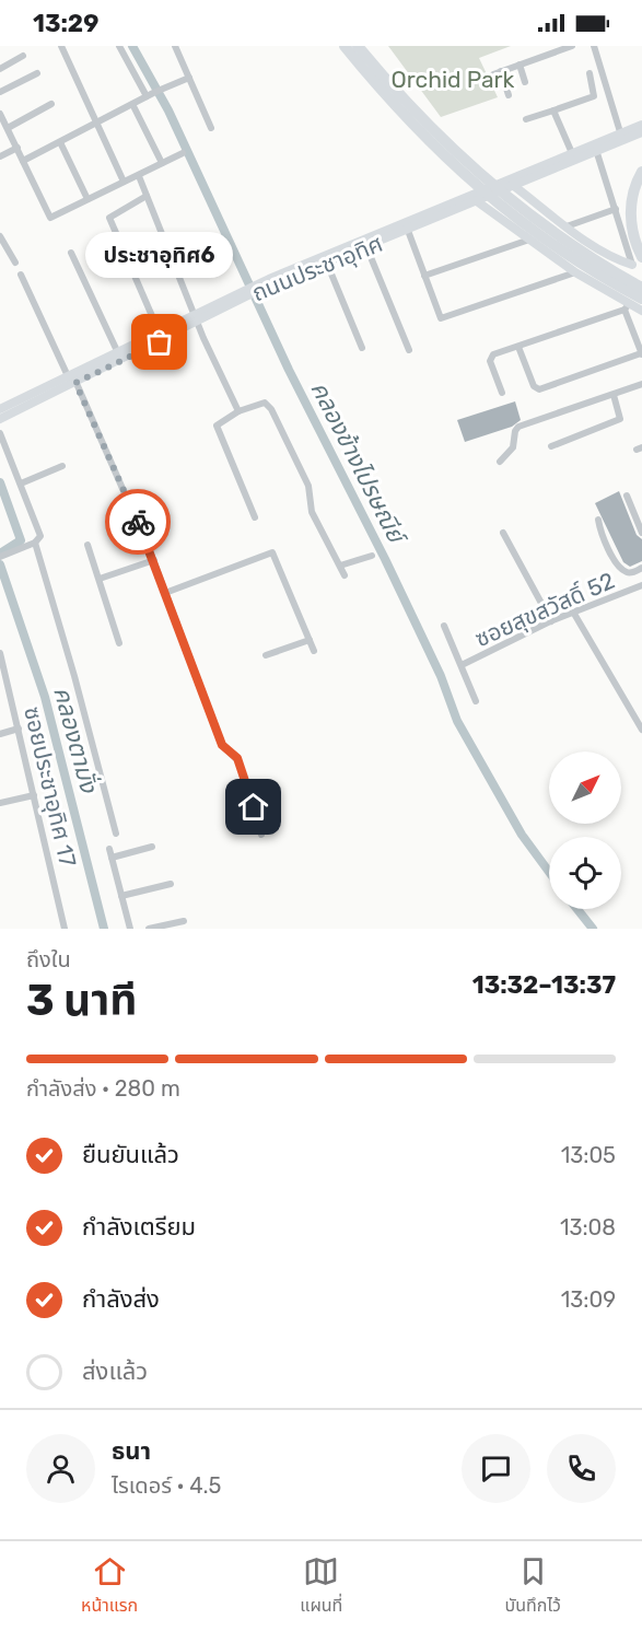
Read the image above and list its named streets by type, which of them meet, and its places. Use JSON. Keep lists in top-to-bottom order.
{
  "streets": {
    "main road": ["ถนนประชาอุทิศ"],
    "street": ["ซอยสุขสวัสดิ์ 52", "ซอยประชาอุทิศ 17"]
  },
  "water": ["คลองข้างไปรษณีย์", "คลองตามั่ง"],
  "parks": ["Orchid Park"],
  "places": ["ประชาอุทิศ6"],
  "north": "top right",
  "page": {
    "status": "13:29",
    "bubble": "ประชาอุทิศ6",
    "heading": ["3 นาที", "ถึงใน", "13:32–13:37"],
    "panel": ["ธนา", "ไรเดอร์ · 4.5"],
    "bar": "กำลังส่ง · 280 m",
    "list": [
      ["ยืนยันแล้ว", "13:05"],
      ["กำลังเตรียม", "13:08"],
      ["กำลังส่ง", "13:09"],
      "ส่งแล้ว"
    ],
    "tabs": ["หน้าแรก", "แผนที่", "บันทึกไว้"]
  }
}
